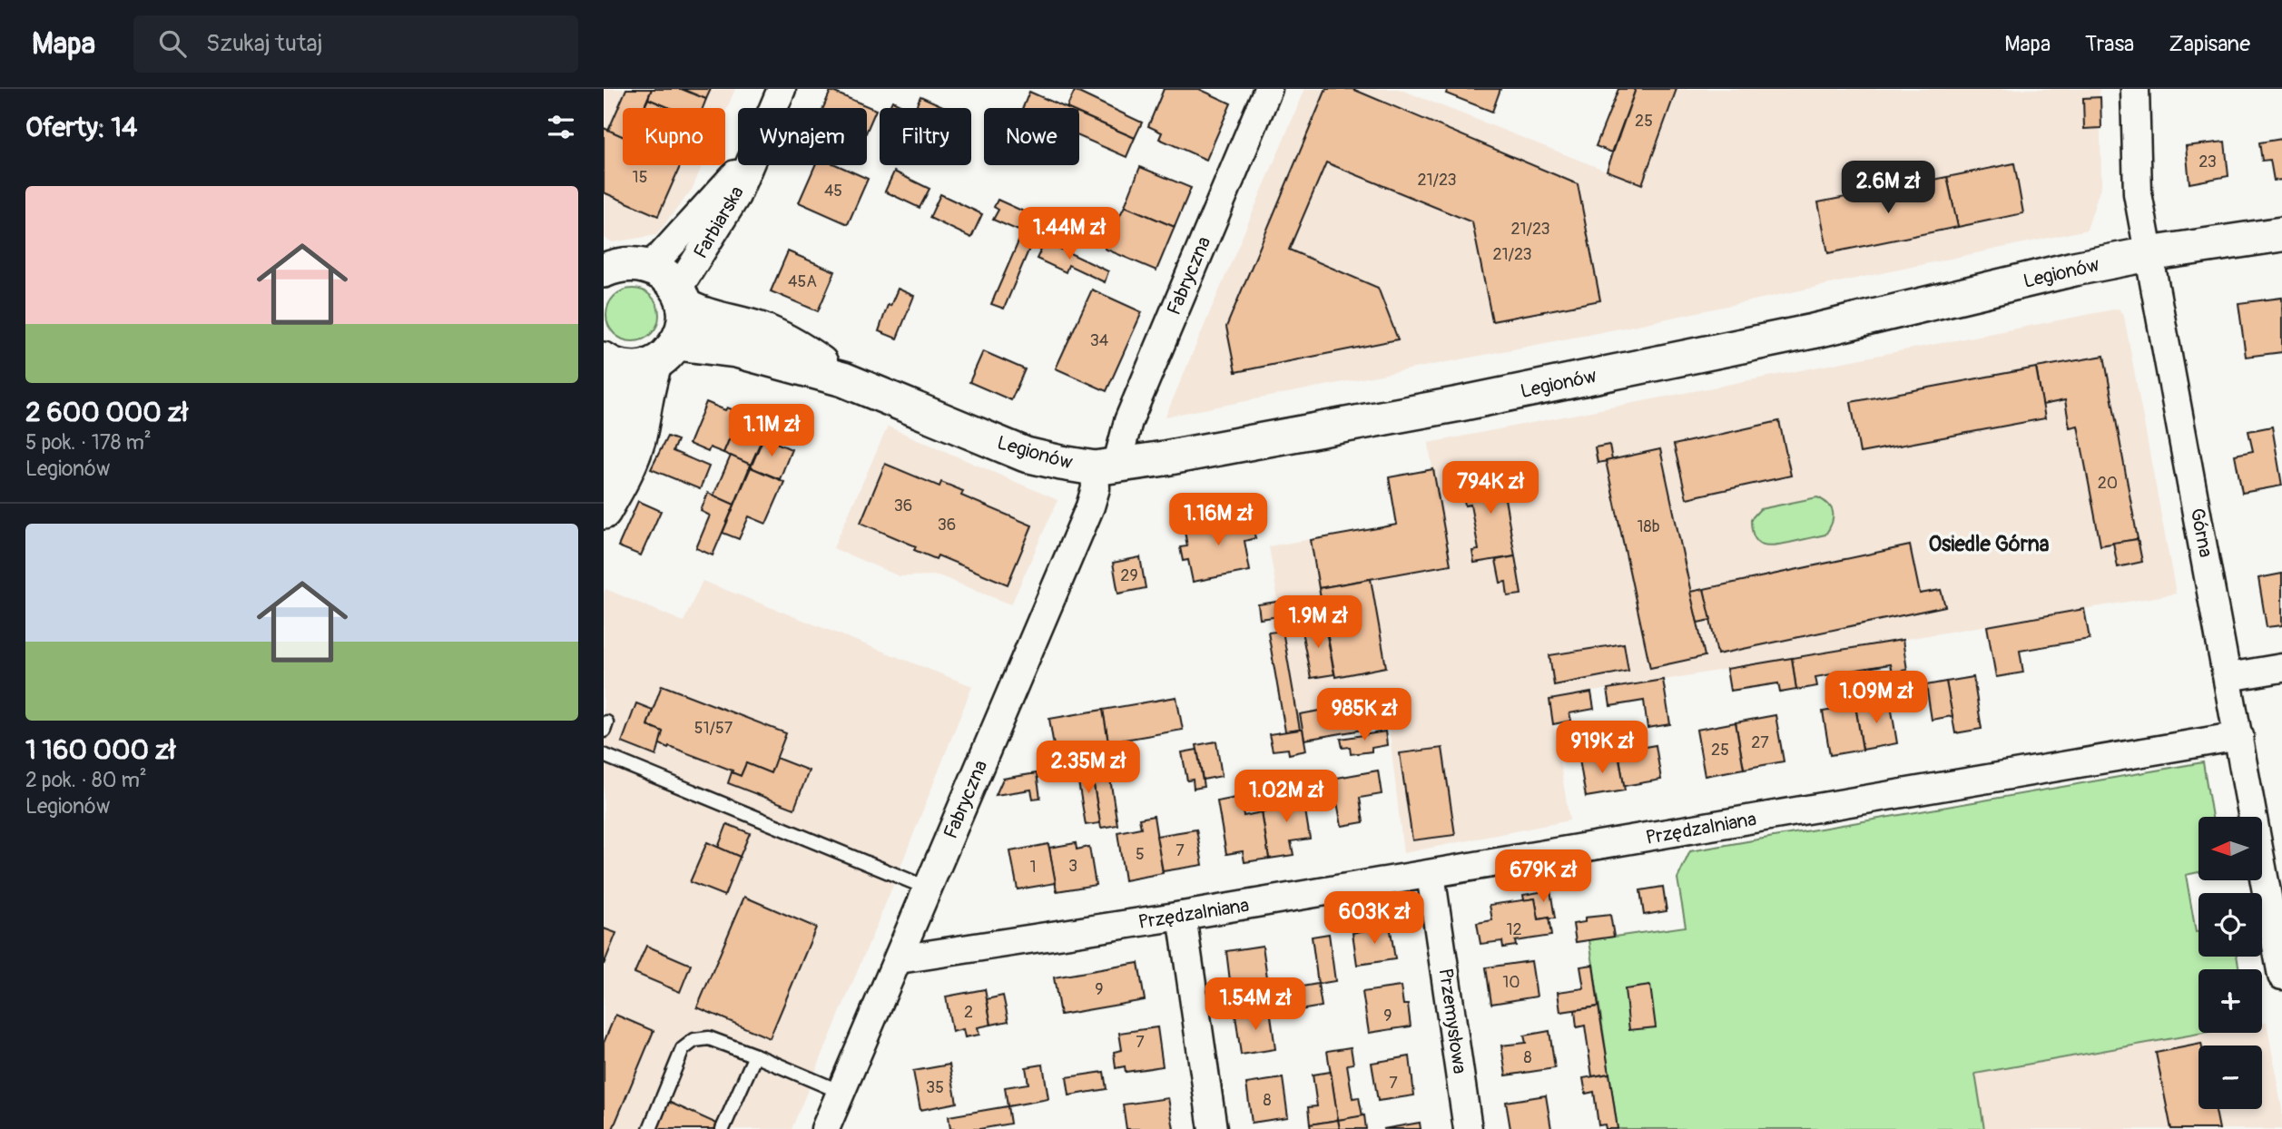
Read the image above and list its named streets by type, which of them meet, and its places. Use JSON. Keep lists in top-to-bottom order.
{
  "streets": {
    "street": [
      "Farbiarska",
      "Legionów",
      "Fabryczna",
      "Górna",
      "Przędzalniana",
      "Przemysłowa"
    ]
  },
  "crossings": [
    ["Farbiarska", "Legionów"],
    ["Legionów", "Fabryczna"],
    ["Legionów", "Górna"],
    ["Fabryczna", "Przędzalniana"],
    ["Górna", "Przędzalniana"],
    ["Przędzalniana", "Przemysłowa"]
  ],
  "districts": ["Osiedle Górna"],
  "house_numbers": [
    "25",
    "23",
    "15",
    "21/23",
    "45",
    "21/23",
    "21/23",
    "45A",
    "34",
    "20",
    "36",
    "36",
    "18b",
    "29",
    "51/57",
    "27",
    "25",
    "7",
    "5",
    "3",
    "1",
    "12",
    "10",
    "9",
    "2",
    "9",
    "7",
    "8",
    "7",
    "35",
    "8"
  ],
  "north": "left",
  "page": {
    "header": "Mapa",
    "search": "Szukaj tutaj",
    "nav": ["Mapa", "Trasa", "Zapisane"],
    "heading": "Oferty: 14",
    "chip": [
      "Kupno",
      "Wynajem",
      "Filtry",
      "Nowe"
    ],
    "price": [
      "2.6M zł",
      "1.44M zł",
      "1.1M zł",
      "794K zł",
      "1.16M zł",
      "1.9M zł",
      "1.09M zł",
      "985K zł",
      "919K zł",
      "2.35M zł",
      "1.02M zł",
      "679K zł",
      "603K zł",
      "1.54M zł"
    ],
    "list": [
      {
        "name": "2 600 000 zł",
        "note": "5 pok. · 178 m² · Legionów"
      },
      {
        "name": "1 160 000 zł",
        "note": "2 pok. · 80 m² · Legionów"
      }
    ],
    "map_buttons": ["+", "−"]
  }
}
